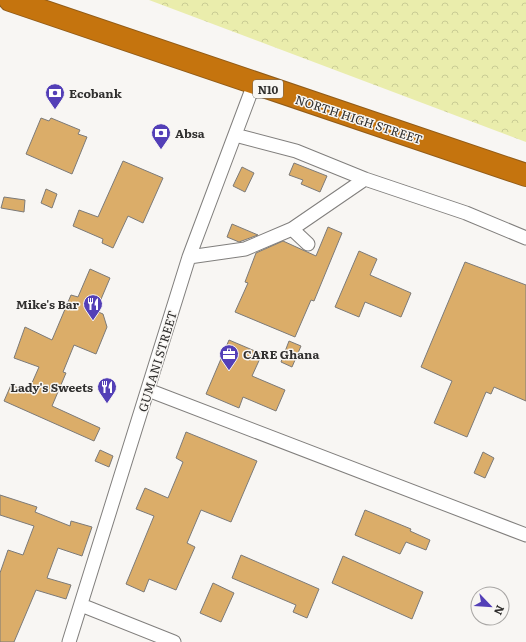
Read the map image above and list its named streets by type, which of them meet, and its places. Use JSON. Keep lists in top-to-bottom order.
{
  "streets": {
    "highway": ["N10", "NORTH HIGH STREET"],
    "street": ["GUMANI STREET"]
  },
  "crossings": [
    ["NORTH HIGH STREET", "GUMANI STREET"]
  ],
  "places": {
    "bank": ["Ecobank", "Absa"],
    "restaurant": ["Mike's Bar", "Lady's Sweets"],
    "office": ["CARE Ghana"]
  },
  "north": "bottom right"
}
